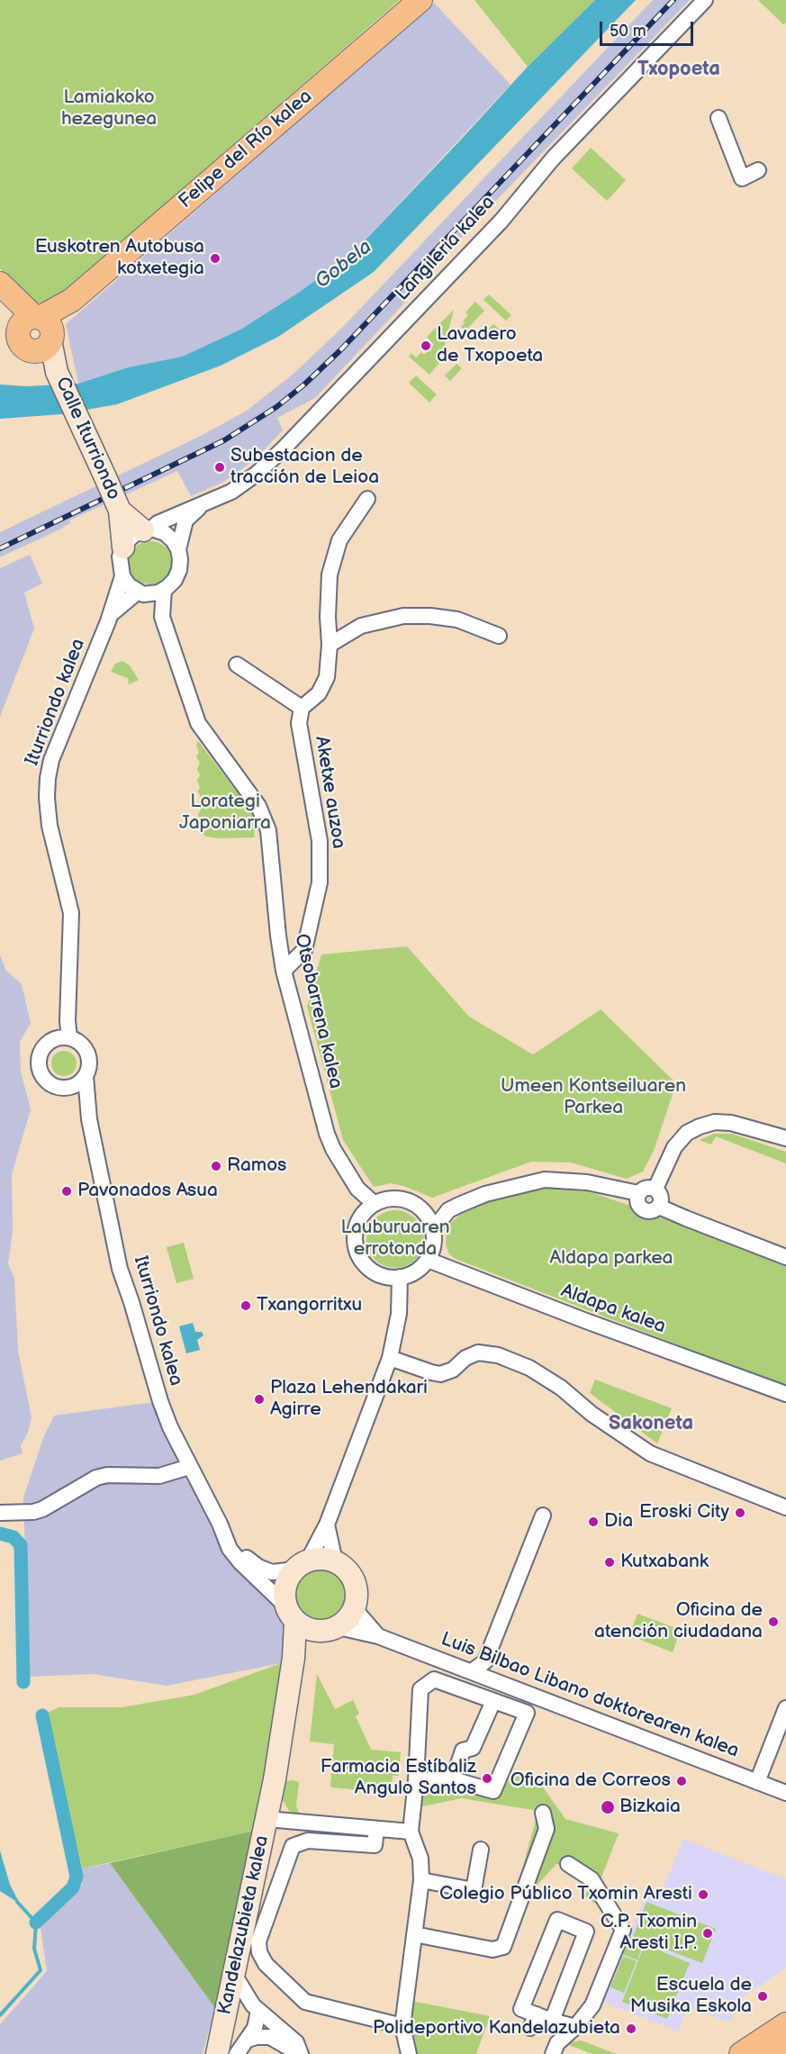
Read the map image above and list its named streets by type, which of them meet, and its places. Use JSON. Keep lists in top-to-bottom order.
{
  "streets": {
    "main road": ["Felipe del Río kalea"],
    "street": [
      "Langileria kalea",
      "Calle Iturriondo",
      "Iturriondo kalea",
      "Aketxe auzoa",
      "Otsobarrena kalea",
      "Aldapa kalea",
      "Luis Bilbao Libano doktorearen kalea",
      "Kandelazubieta kalea"
    ]
  },
  "crossings": [
    ["Felipe del Río kalea", "Calle Iturriondo"],
    ["Langileria kalea", "Calle Iturriondo"],
    ["Langileria kalea", "Iturriondo kalea"],
    ["Langileria kalea", "Otsobarrena kalea"],
    ["Calle Iturriondo", "Iturriondo kalea"],
    ["Calle Iturriondo", "Otsobarrena kalea"],
    ["Iturriondo kalea", "Otsobarrena kalea"],
    ["Iturriondo kalea", "Luis Bilbao Libano doktorearen kalea"],
    ["Iturriondo kalea", "Kandelazubieta kalea"],
    ["Aketxe auzoa", "Otsobarrena kalea"],
    ["Otsobarrena kalea", "Aldapa kalea"],
    ["Luis Bilbao Libano doktorearen kalea", "Kandelazubieta kalea"]
  ],
  "districts": ["Txopoeta", "Sakoneta"],
  "water": ["Gobela"],
  "parks": [
    "Lamiakoko hezegunea",
    "Lorategi Japoniarra",
    "Umeen Kontseiluaren Parkea",
    "Lauburuaren errotonda",
    "Aldapa parkea"
  ],
  "places": [
    "Euskotren Autobusa kotxetegia",
    "Lavadero de Txopoeta",
    "Subestacion de tracción de Leioa",
    "Ramos",
    "Pavonados Asua",
    "Txangorritxu",
    "Plaza Lehendakari Agirre",
    "Eroski City",
    "Dia",
    "Kutxabank",
    "Oficina de atención ciudadana",
    "Farmacia Estíbaliz Angulo Santos",
    "Oficina de Correos",
    "Bizkaia",
    "Colegio Público Txomin Aresti",
    "C.P. Txomin Aresti I.P.",
    "Escuela de Musika Eskola",
    "Polideportivo Kandelazubieta"
  ],
  "scale_bar": "50 m"
}
